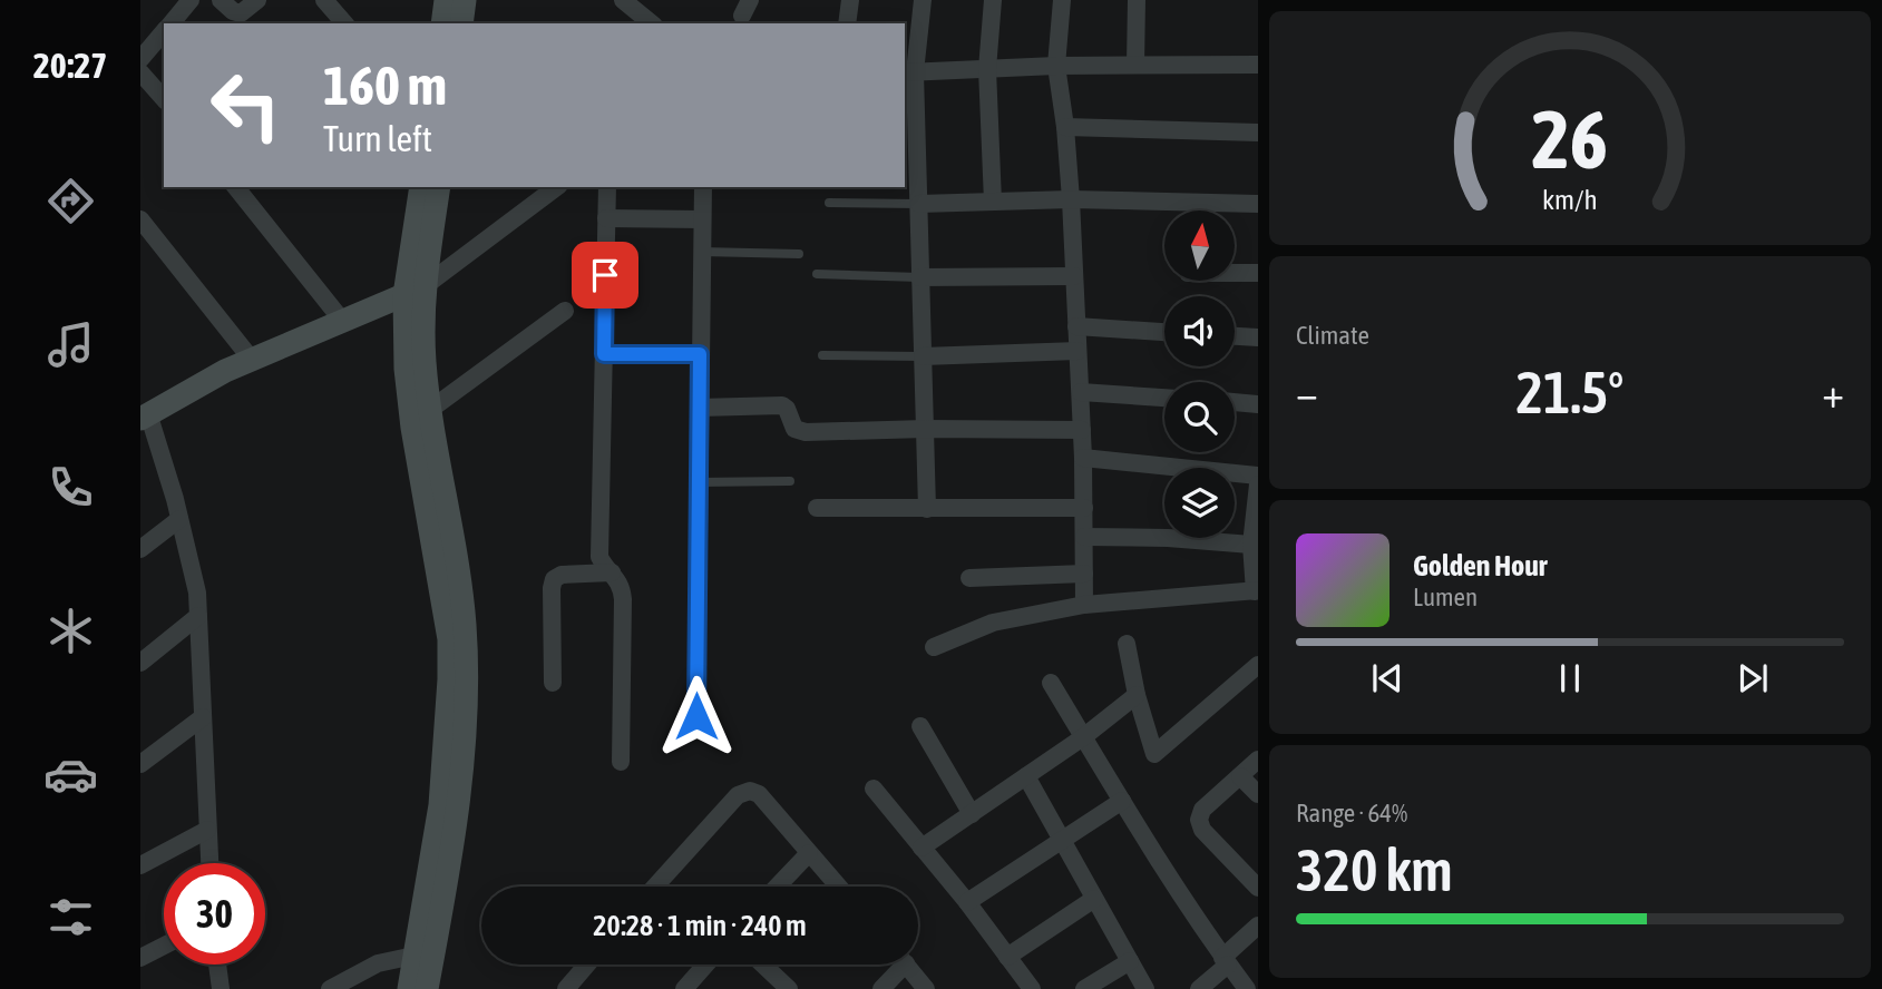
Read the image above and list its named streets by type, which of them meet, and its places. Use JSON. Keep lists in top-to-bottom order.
{
  "north": "top",
  "page": {
    "tabs": "20:27",
    "turn": ["160 m", "Turn left"],
    "tile": [
      "Climate",
      ["Range · 64%", "320 km"]
    ],
    "heat": ["−", "21.5°", "+"],
    "song": ["Golden Hour", "Lumen"],
    "limit": "30",
    "trip": "20:28 · 1 min · 240 m",
    "gauge": ["26", "km/h"]
  }
}
